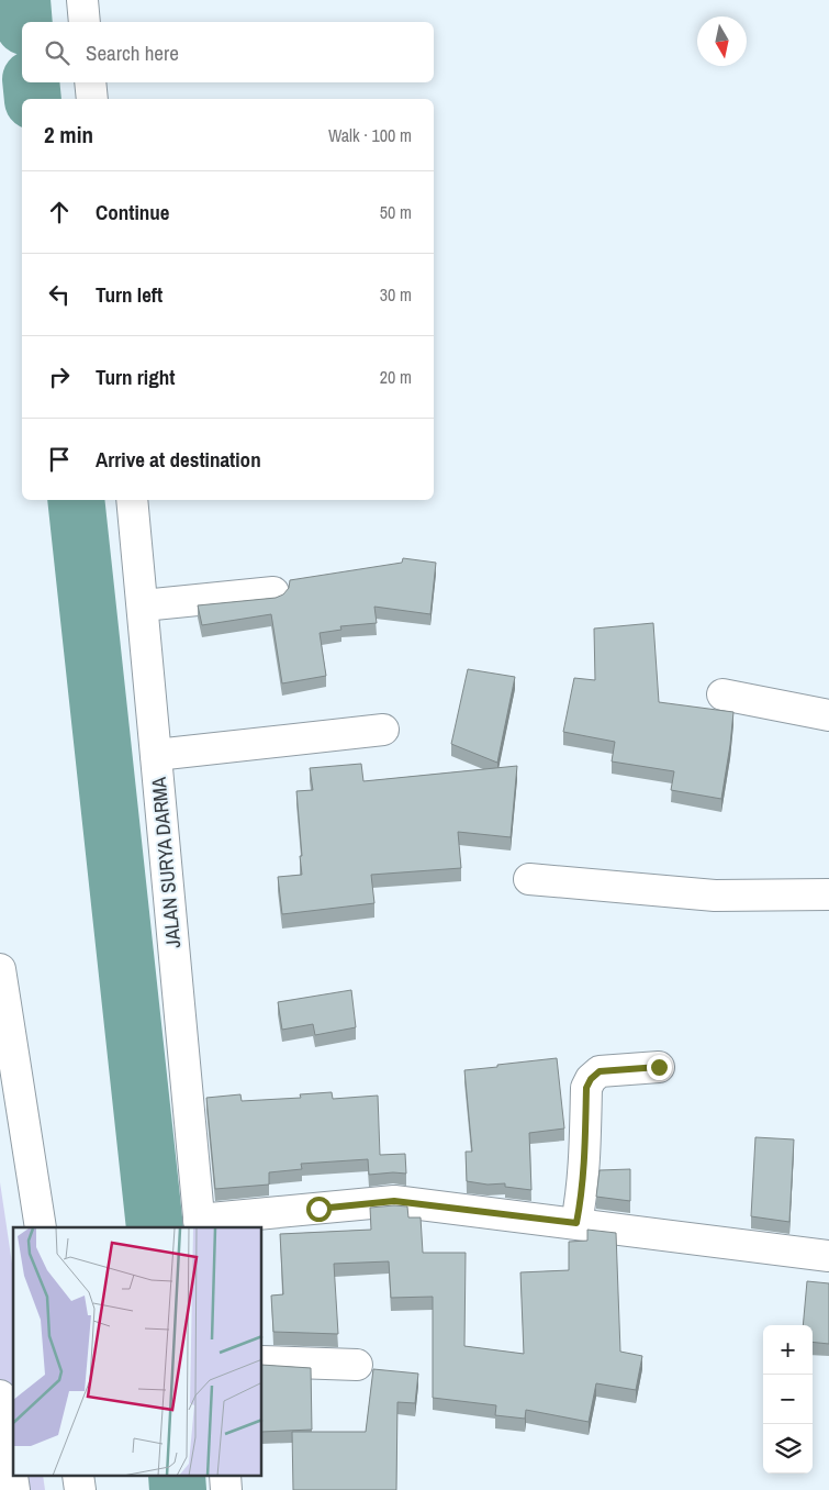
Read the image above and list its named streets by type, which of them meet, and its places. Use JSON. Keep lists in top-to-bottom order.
{
  "streets": {
    "street": ["JALAN SURYA DARMA"]
  },
  "north": "bottom",
  "page": {
    "search": "Search here",
    "heading": ["2 min", "Walk · 100 m"],
    "list": [
      ["Continue", "50 m"],
      ["Turn left", "30 m"],
      ["Turn right", "20 m"],
      "Arrive at destination"
    ],
    "map_buttons": ["+", "−"]
  }
}
